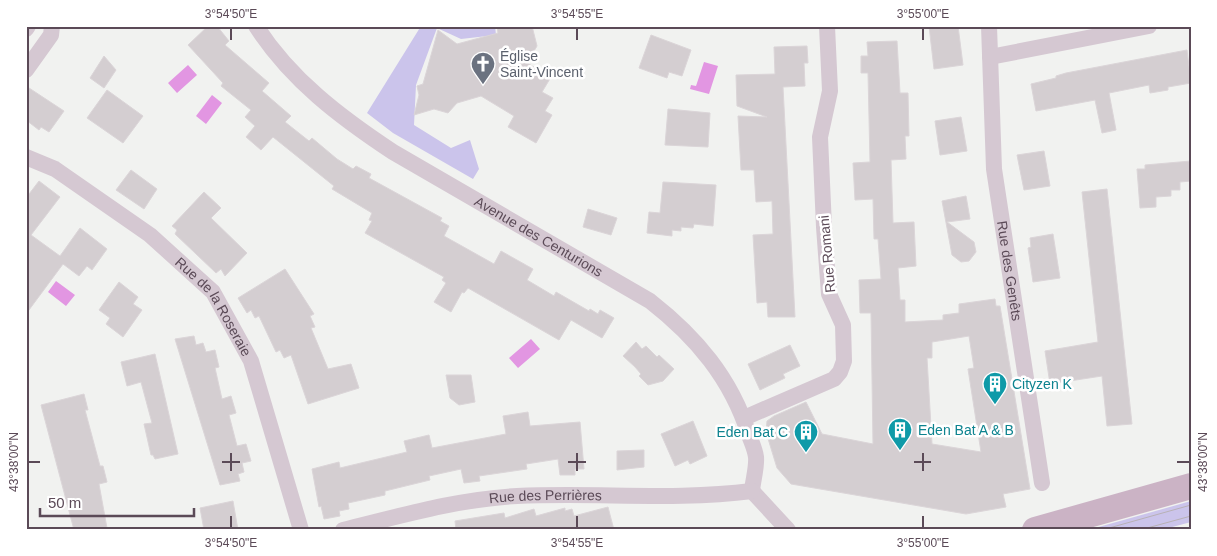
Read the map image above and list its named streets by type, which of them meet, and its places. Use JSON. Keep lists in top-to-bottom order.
{
  "streets": {
    "street": [
      "Avenue des Centurions",
      "Rue Romani",
      "Rue des Genêts",
      "Rue de la Roseraie",
      "Rue des Perrières"
    ]
  },
  "crossings": [
    ["Avenue des Centurions", "Rue Romani"],
    ["Avenue des Centurions", "Rue des Perrières"]
  ],
  "places": {
    "church": ["Église Saint-Vincent"],
    "building": ["Cityzen K", "Eden Bat A & B", "Eden Bat C"]
  },
  "scale_bar": "50 m",
  "coordinates": [
    "3°54'50\"E",
    "3°54'55\"E",
    "3°55'00\"E",
    "43°38'00\"N"
  ]
}
